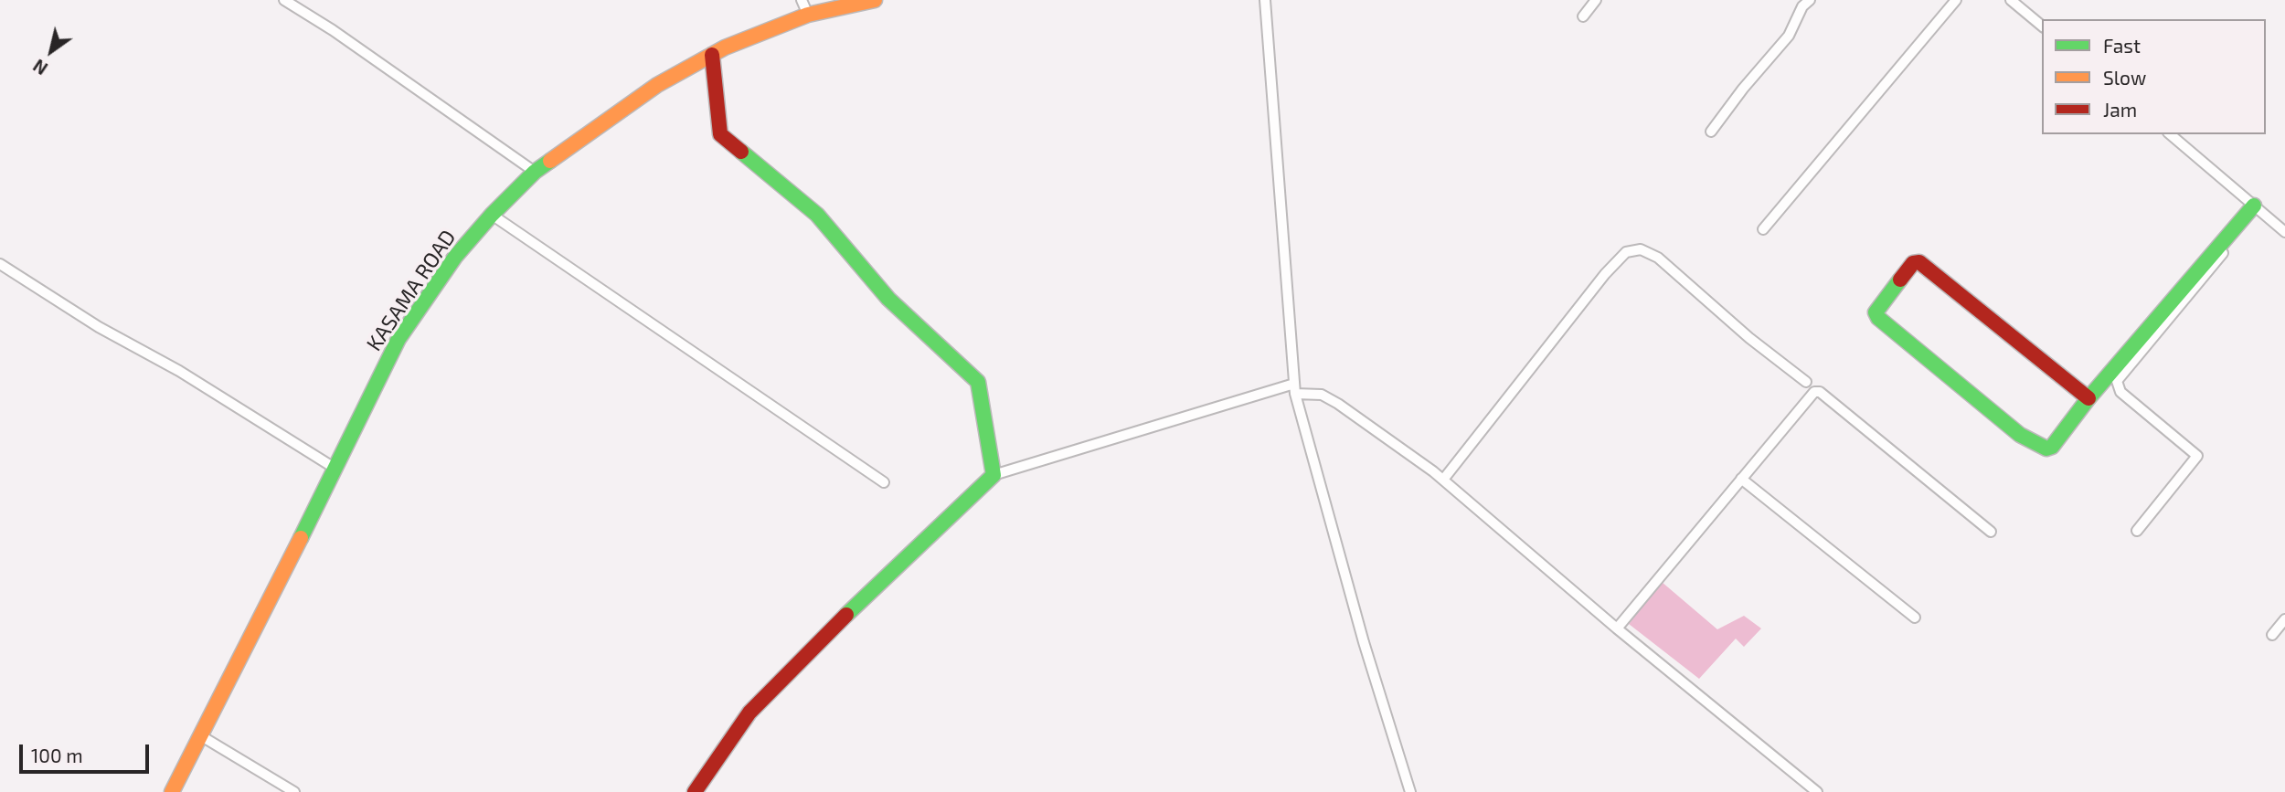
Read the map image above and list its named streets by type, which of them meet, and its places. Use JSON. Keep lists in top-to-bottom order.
{
  "streets": {
    "street": ["KASAMA ROAD"]
  },
  "legend": ["Fast", "Slow", "Jam"],
  "scale_bar": "100 m",
  "north": "bottom left"
}
